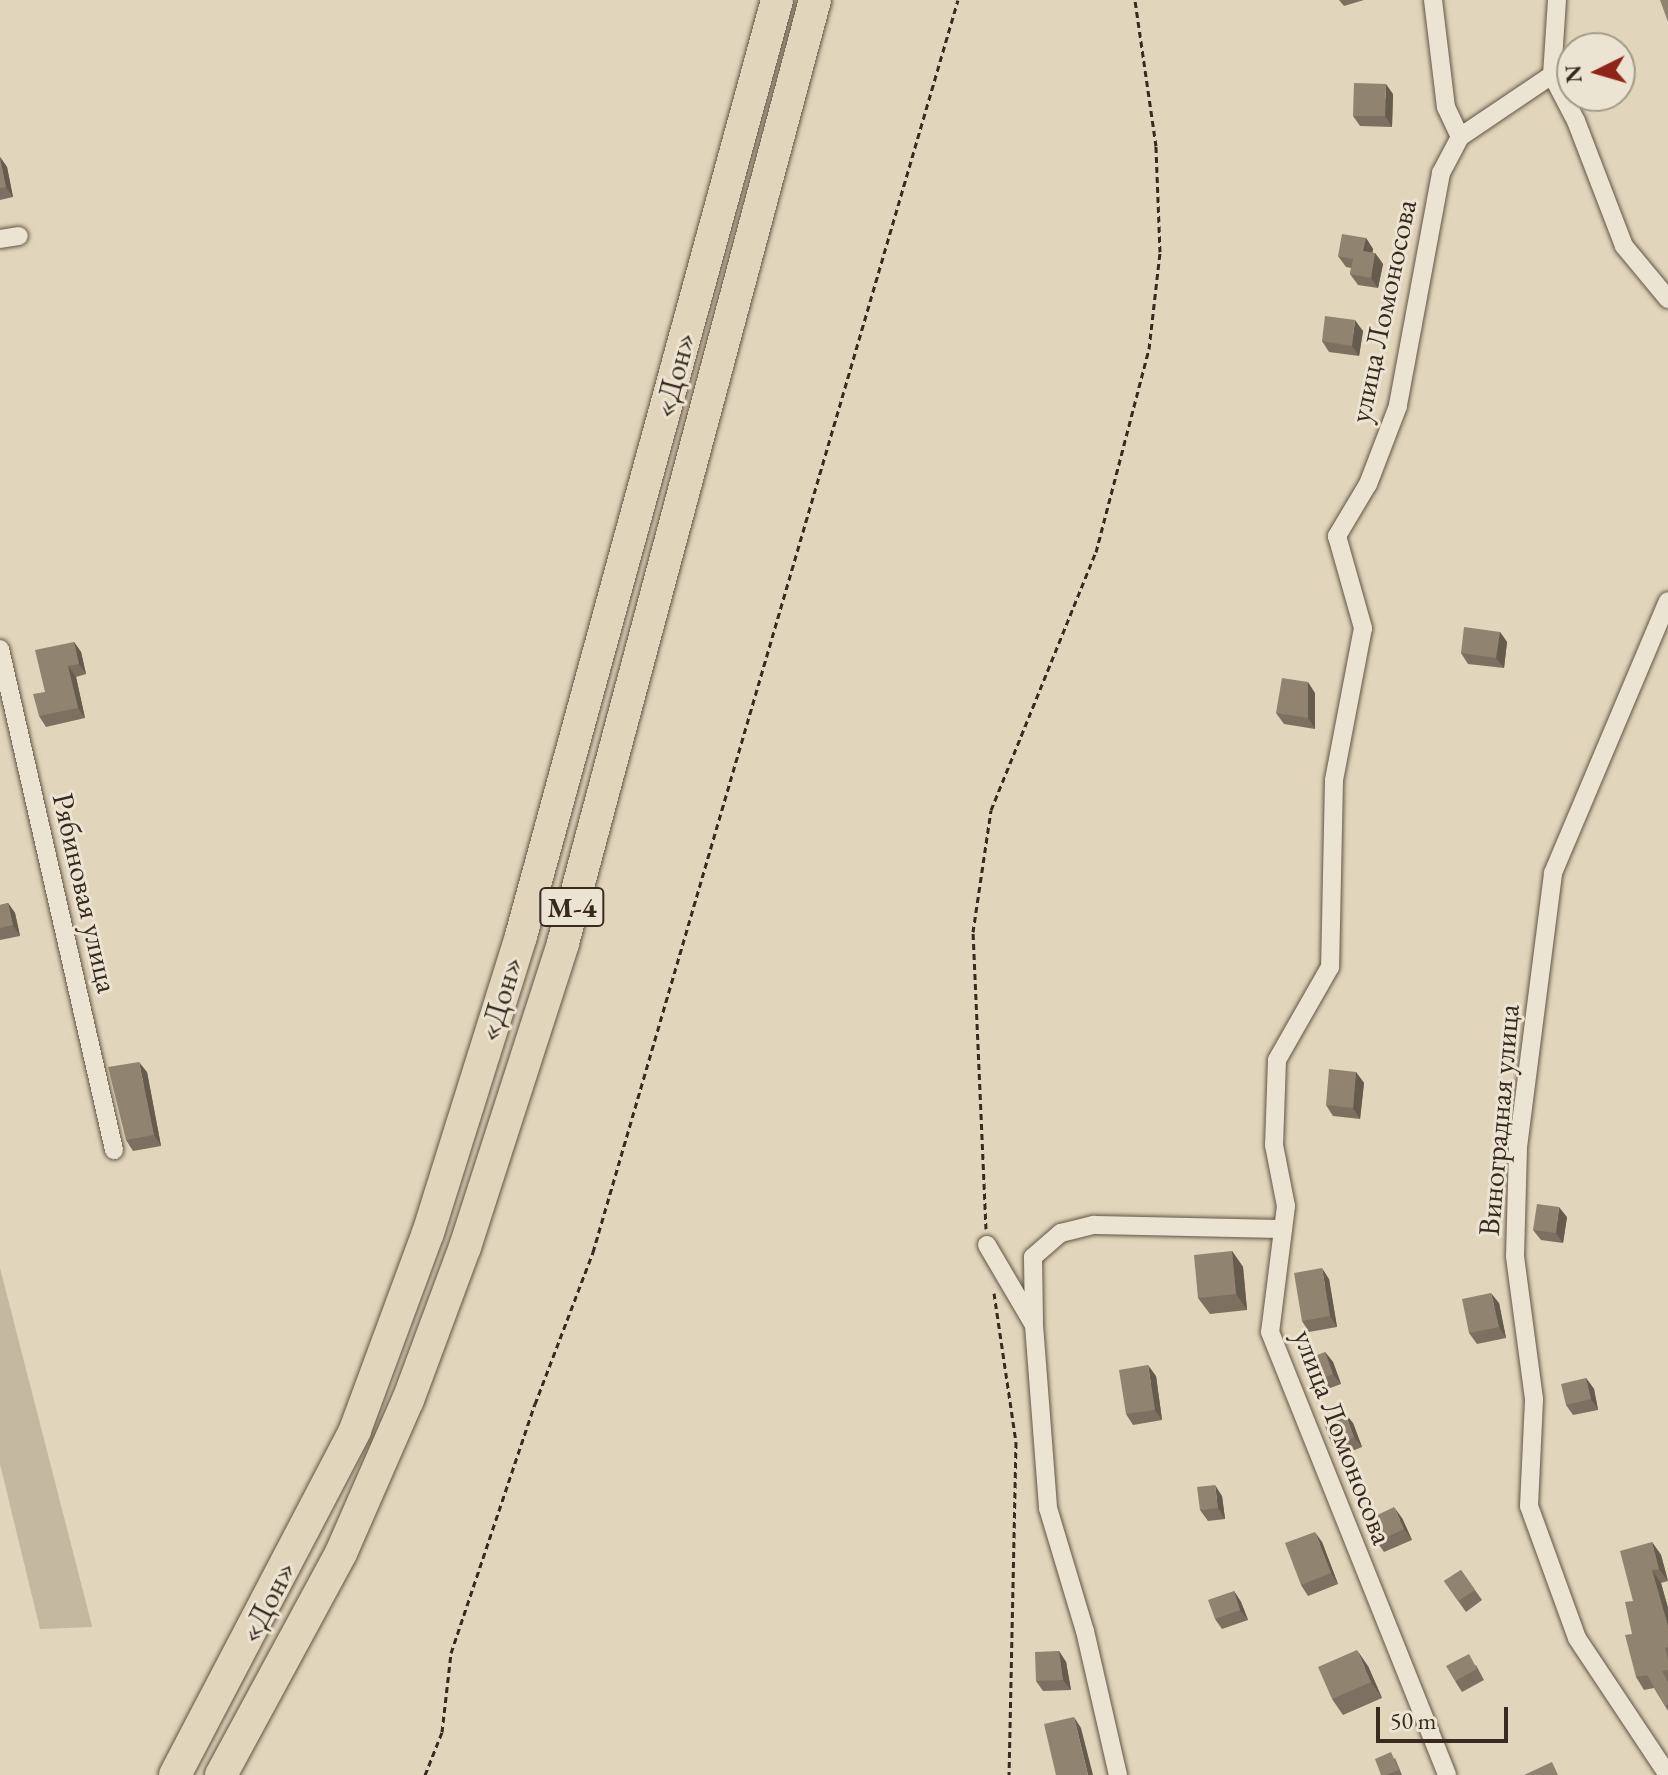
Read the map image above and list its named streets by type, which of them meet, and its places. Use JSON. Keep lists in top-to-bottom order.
{
  "streets": {
    "highway": ["«Дон»", "М-4"],
    "street": ["улица Ломоносова", "Рябиновая улица", "Виноградная улица"]
  },
  "scale_bar": "50 m",
  "north": "left"
}
